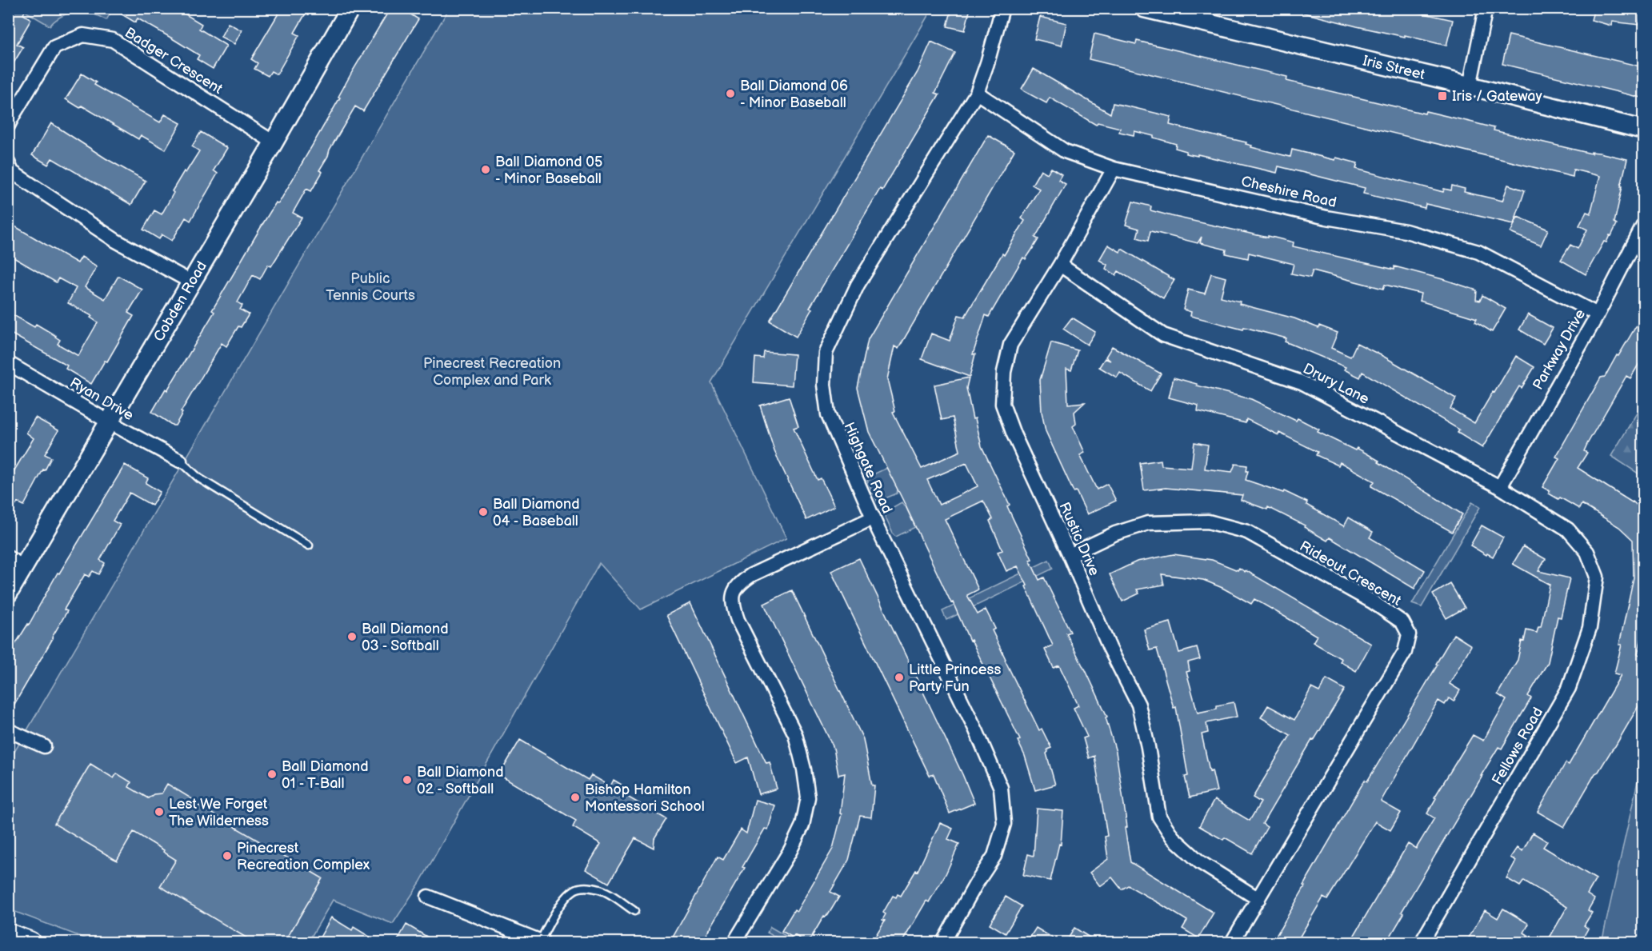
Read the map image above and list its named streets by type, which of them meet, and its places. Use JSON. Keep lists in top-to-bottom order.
{
  "streets": {
    "street": [
      "Badger Crescent",
      "Iris Street",
      "Cheshire Road",
      "Cobden Road",
      "Parkway Drive",
      "Drury Lane",
      "Ryan Drive",
      "Highgate Road",
      "Rustic Drive",
      "Rideout Crescent",
      "Fellows Road"
    ]
  },
  "crossings": [
    ["Badger Crescent", "Cobden Road"],
    ["Cheshire Road", "Parkway Drive"],
    ["Cheshire Road", "Highgate Road"],
    ["Cheshire Road", "Rustic Drive"],
    ["Cobden Road", "Ryan Drive"],
    ["Parkway Drive", "Drury Lane"],
    ["Drury Lane", "Rustic Drive"],
    ["Drury Lane", "Fellows Road"],
    ["Rustic Drive", "Rideout Crescent"]
  ],
  "parks": ["Public Tennis Courts", "Pinecrest Recreation Complex and Park"],
  "places": {
    "other": [
      "Ball Diamond 06 - Minor Baseball",
      "Ball Diamond 05 - Minor Baseball",
      "Ball Diamond 04 - Baseball",
      "Ball Diamond 03 - Softball",
      "Little Princess Party Fun",
      "Ball Diamond 01 - T-Ball",
      "Ball Diamond 02 - Softball",
      "Bishop Hamilton Montessori School",
      "Lest We Forget The Wilderness",
      "Pinecrest Recreation Complex"
    ],
    "transit": ["Iris / Gateway"]
  }
}
